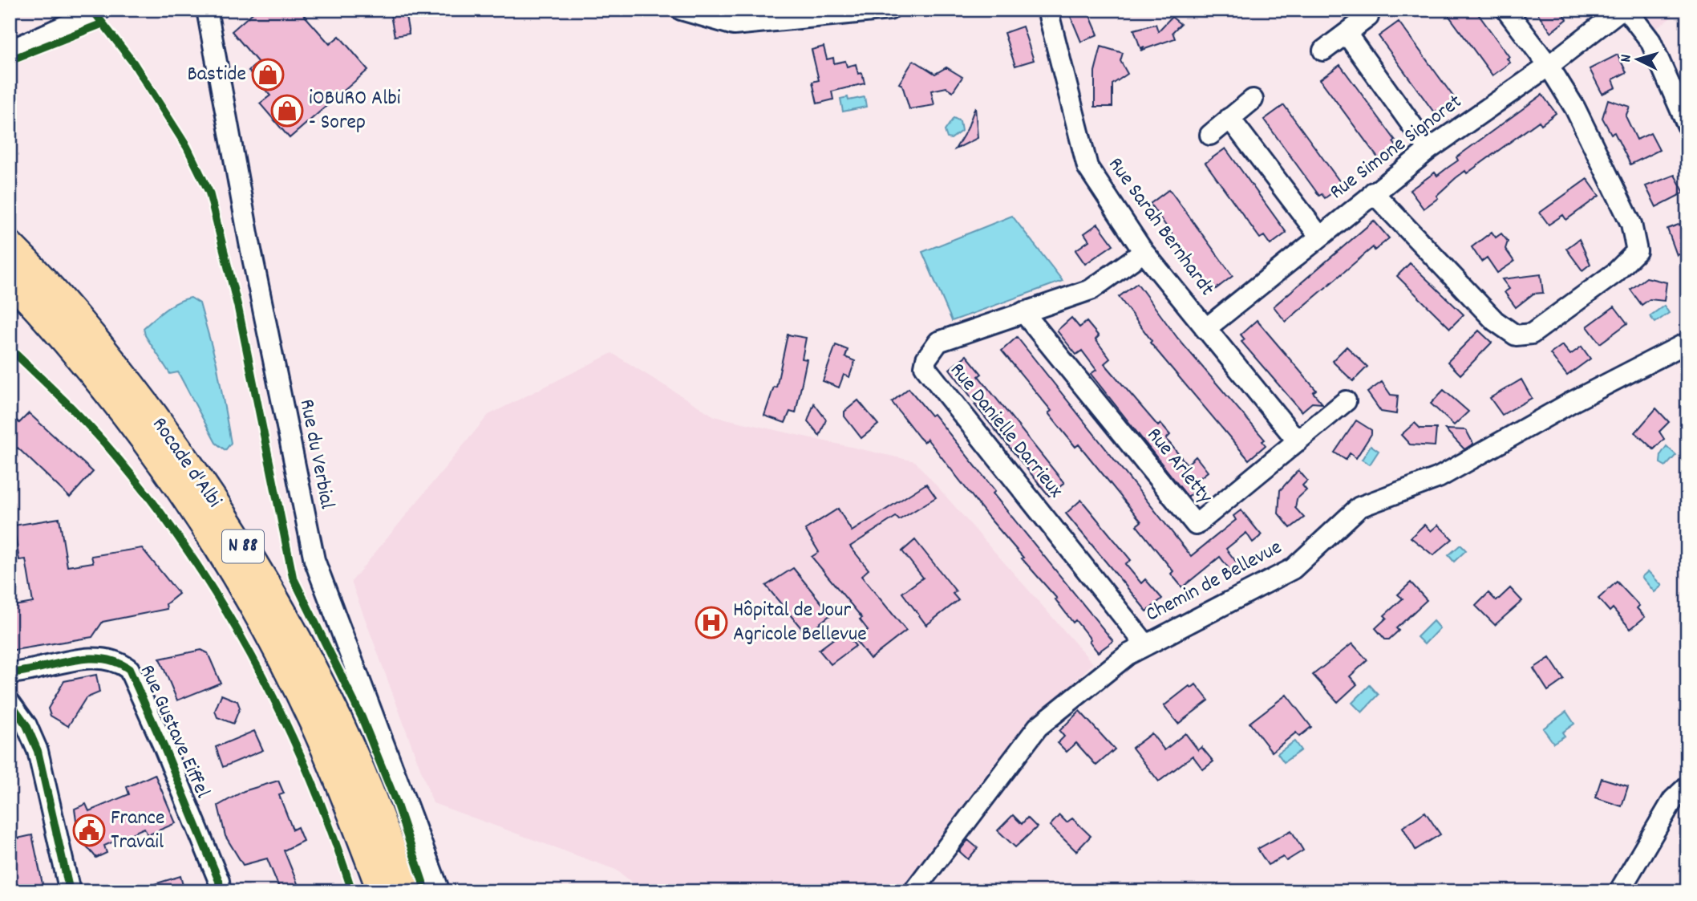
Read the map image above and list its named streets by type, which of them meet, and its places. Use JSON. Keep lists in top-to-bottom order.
{
  "streets": {
    "highway": ["Rocade d'Albi", "N 88"],
    "street": [
      "Rue Simone Signoret",
      "Rue Sarah Bernhardt",
      "Rue Danielle Darrieux",
      "Rue du Verbial",
      "Rue Arletty",
      "Chemin de Bellevue",
      "Rue Gustave Eiffel"
    ]
  },
  "crossings": [
    ["Rue Simone Signoret", "Rue Sarah Bernhardt"],
    ["Rue Sarah Bernhardt", "Rue Danielle Darrieux"],
    ["Rue Sarah Bernhardt", "Rue Arletty"],
    ["Rue Danielle Darrieux", "Rue Arletty"],
    ["Rue Danielle Darrieux", "Chemin de Bellevue"]
  ],
  "places": {
    "shop": ["Bastide", "iOBURO Albi - Sorep"],
    "hospital": ["Hôpital de Jour Agricole Bellevue"],
    "public building": ["France Travail"]
  },
  "north": "left"
}
